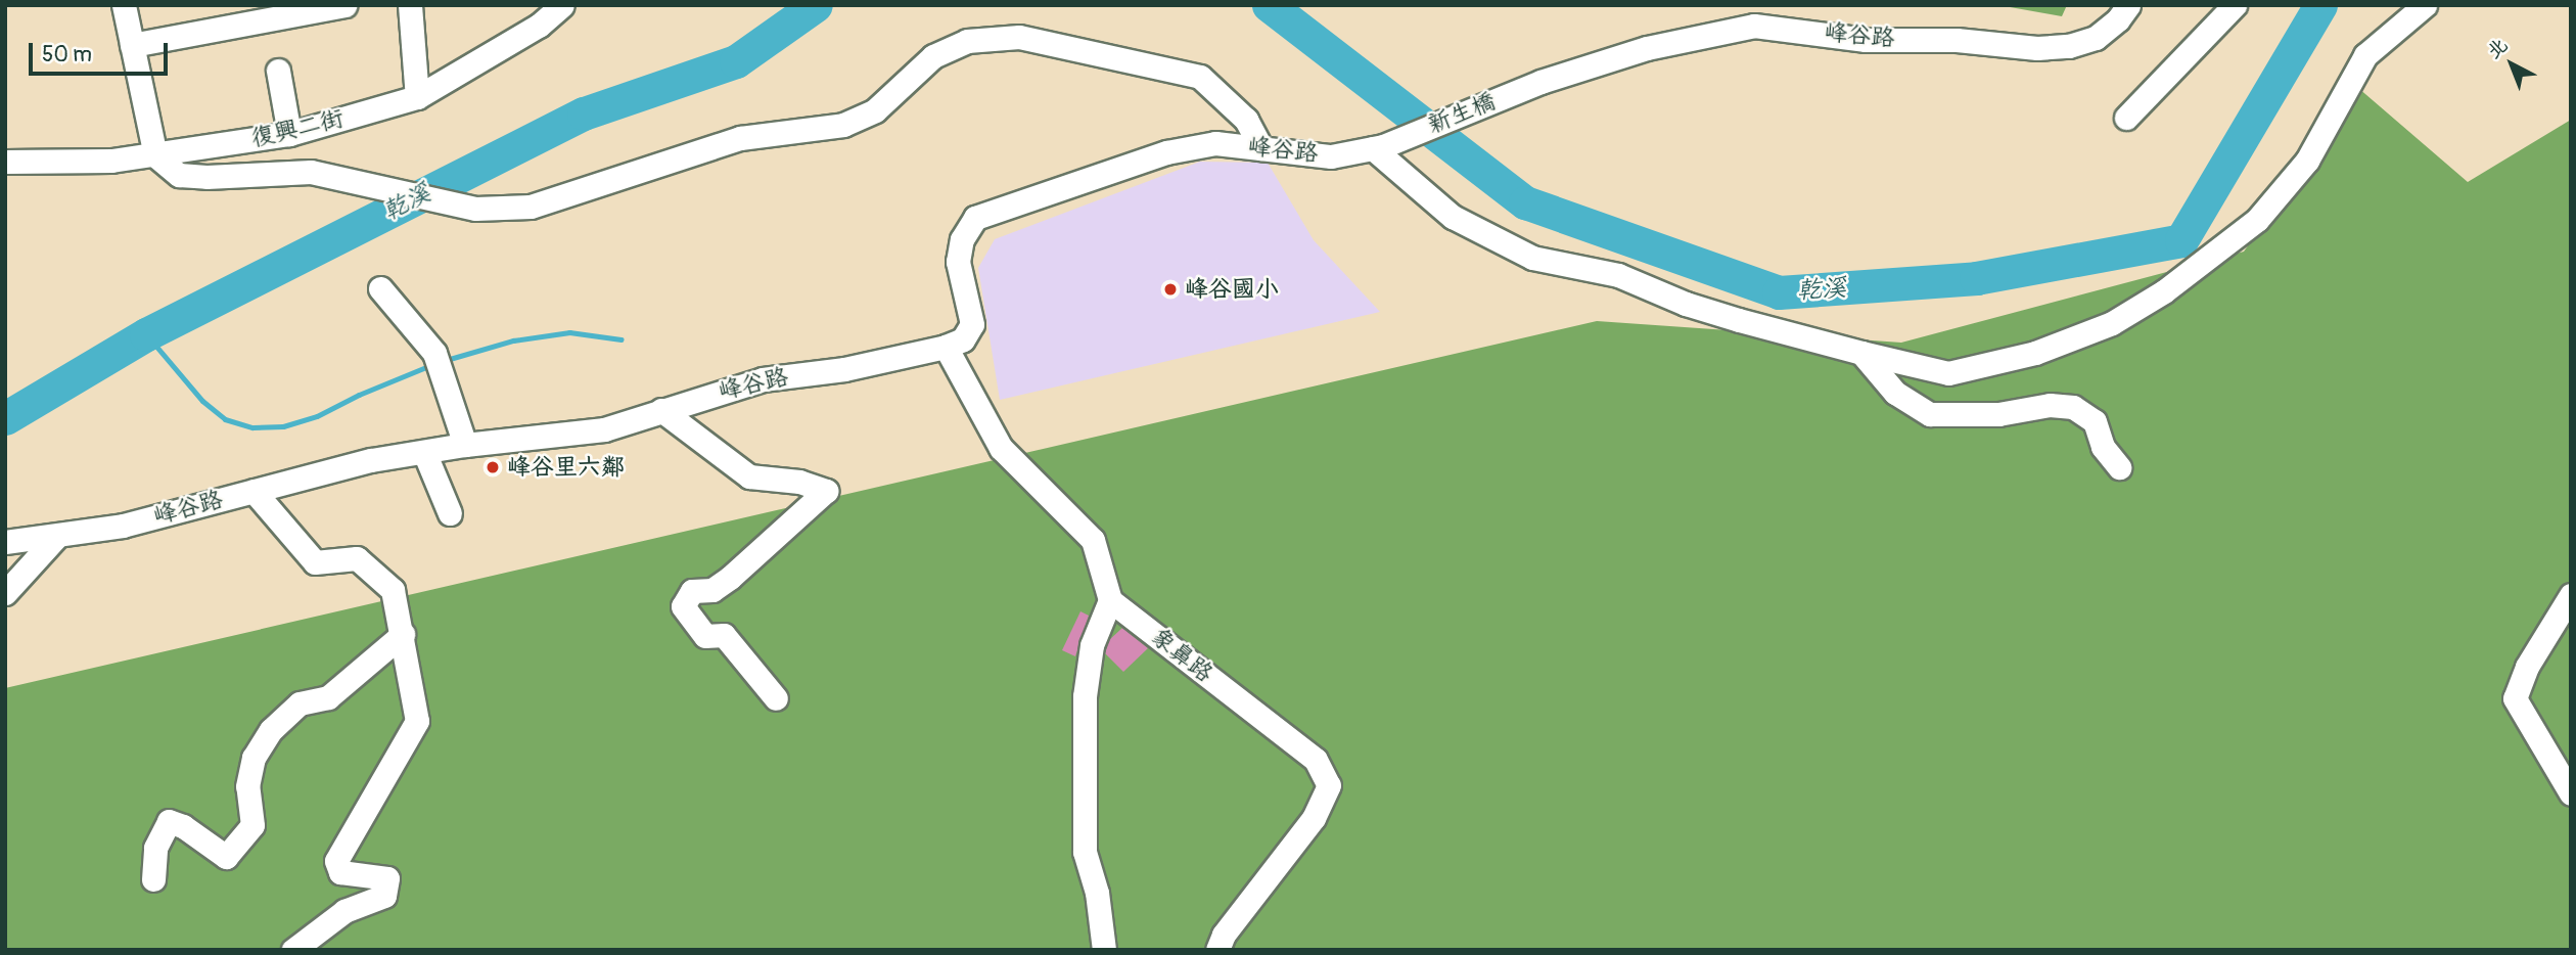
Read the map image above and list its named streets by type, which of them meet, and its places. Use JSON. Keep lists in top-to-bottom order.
{
  "streets": {
    "street": [
      "峰谷路",
      "新生橋",
      "復興二街",
      "象鼻路"
    ]
  },
  "crossings": [
    ["峰谷路", "新生橋"]
  ],
  "water": ["乾溪"],
  "places": ["峰谷國小", "峰谷里六鄰"],
  "scale_bar": "50 m",
  "north": "top left"
}
